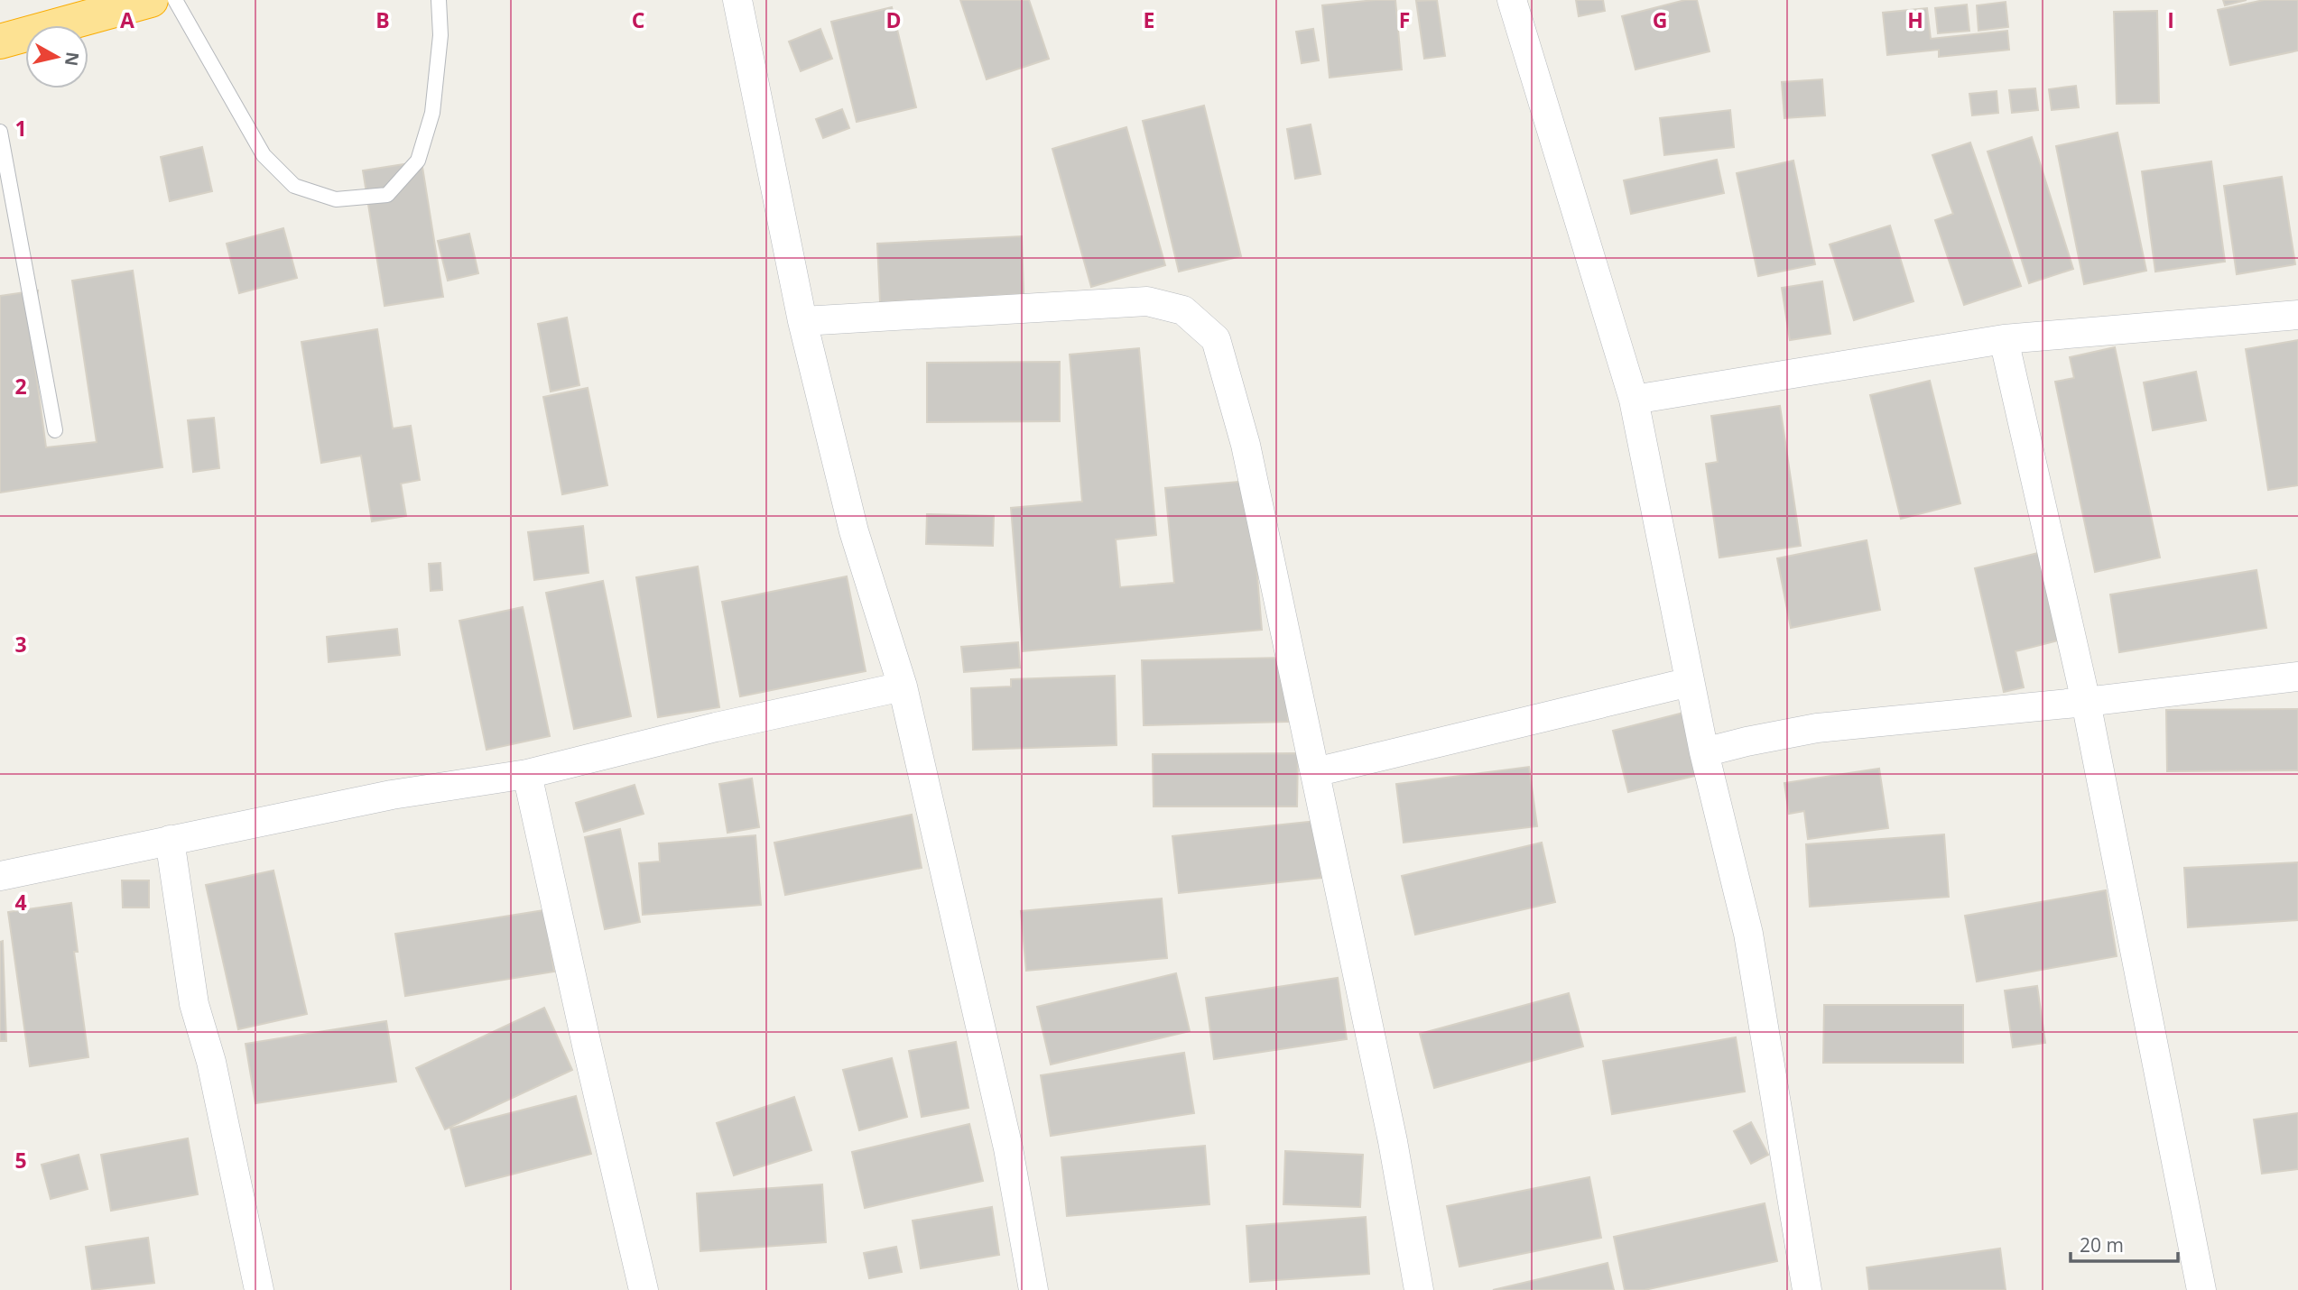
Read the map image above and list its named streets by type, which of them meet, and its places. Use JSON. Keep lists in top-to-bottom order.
{
  "scale_bar": "20 m",
  "north": "right",
  "grid": {
    "columns": [
      "A",
      "B",
      "C",
      "D",
      "E",
      "F",
      "G",
      "H",
      "I"
    ],
    "rows": [
      "1",
      "2",
      "3",
      "4",
      "5"
    ]
  }
}
